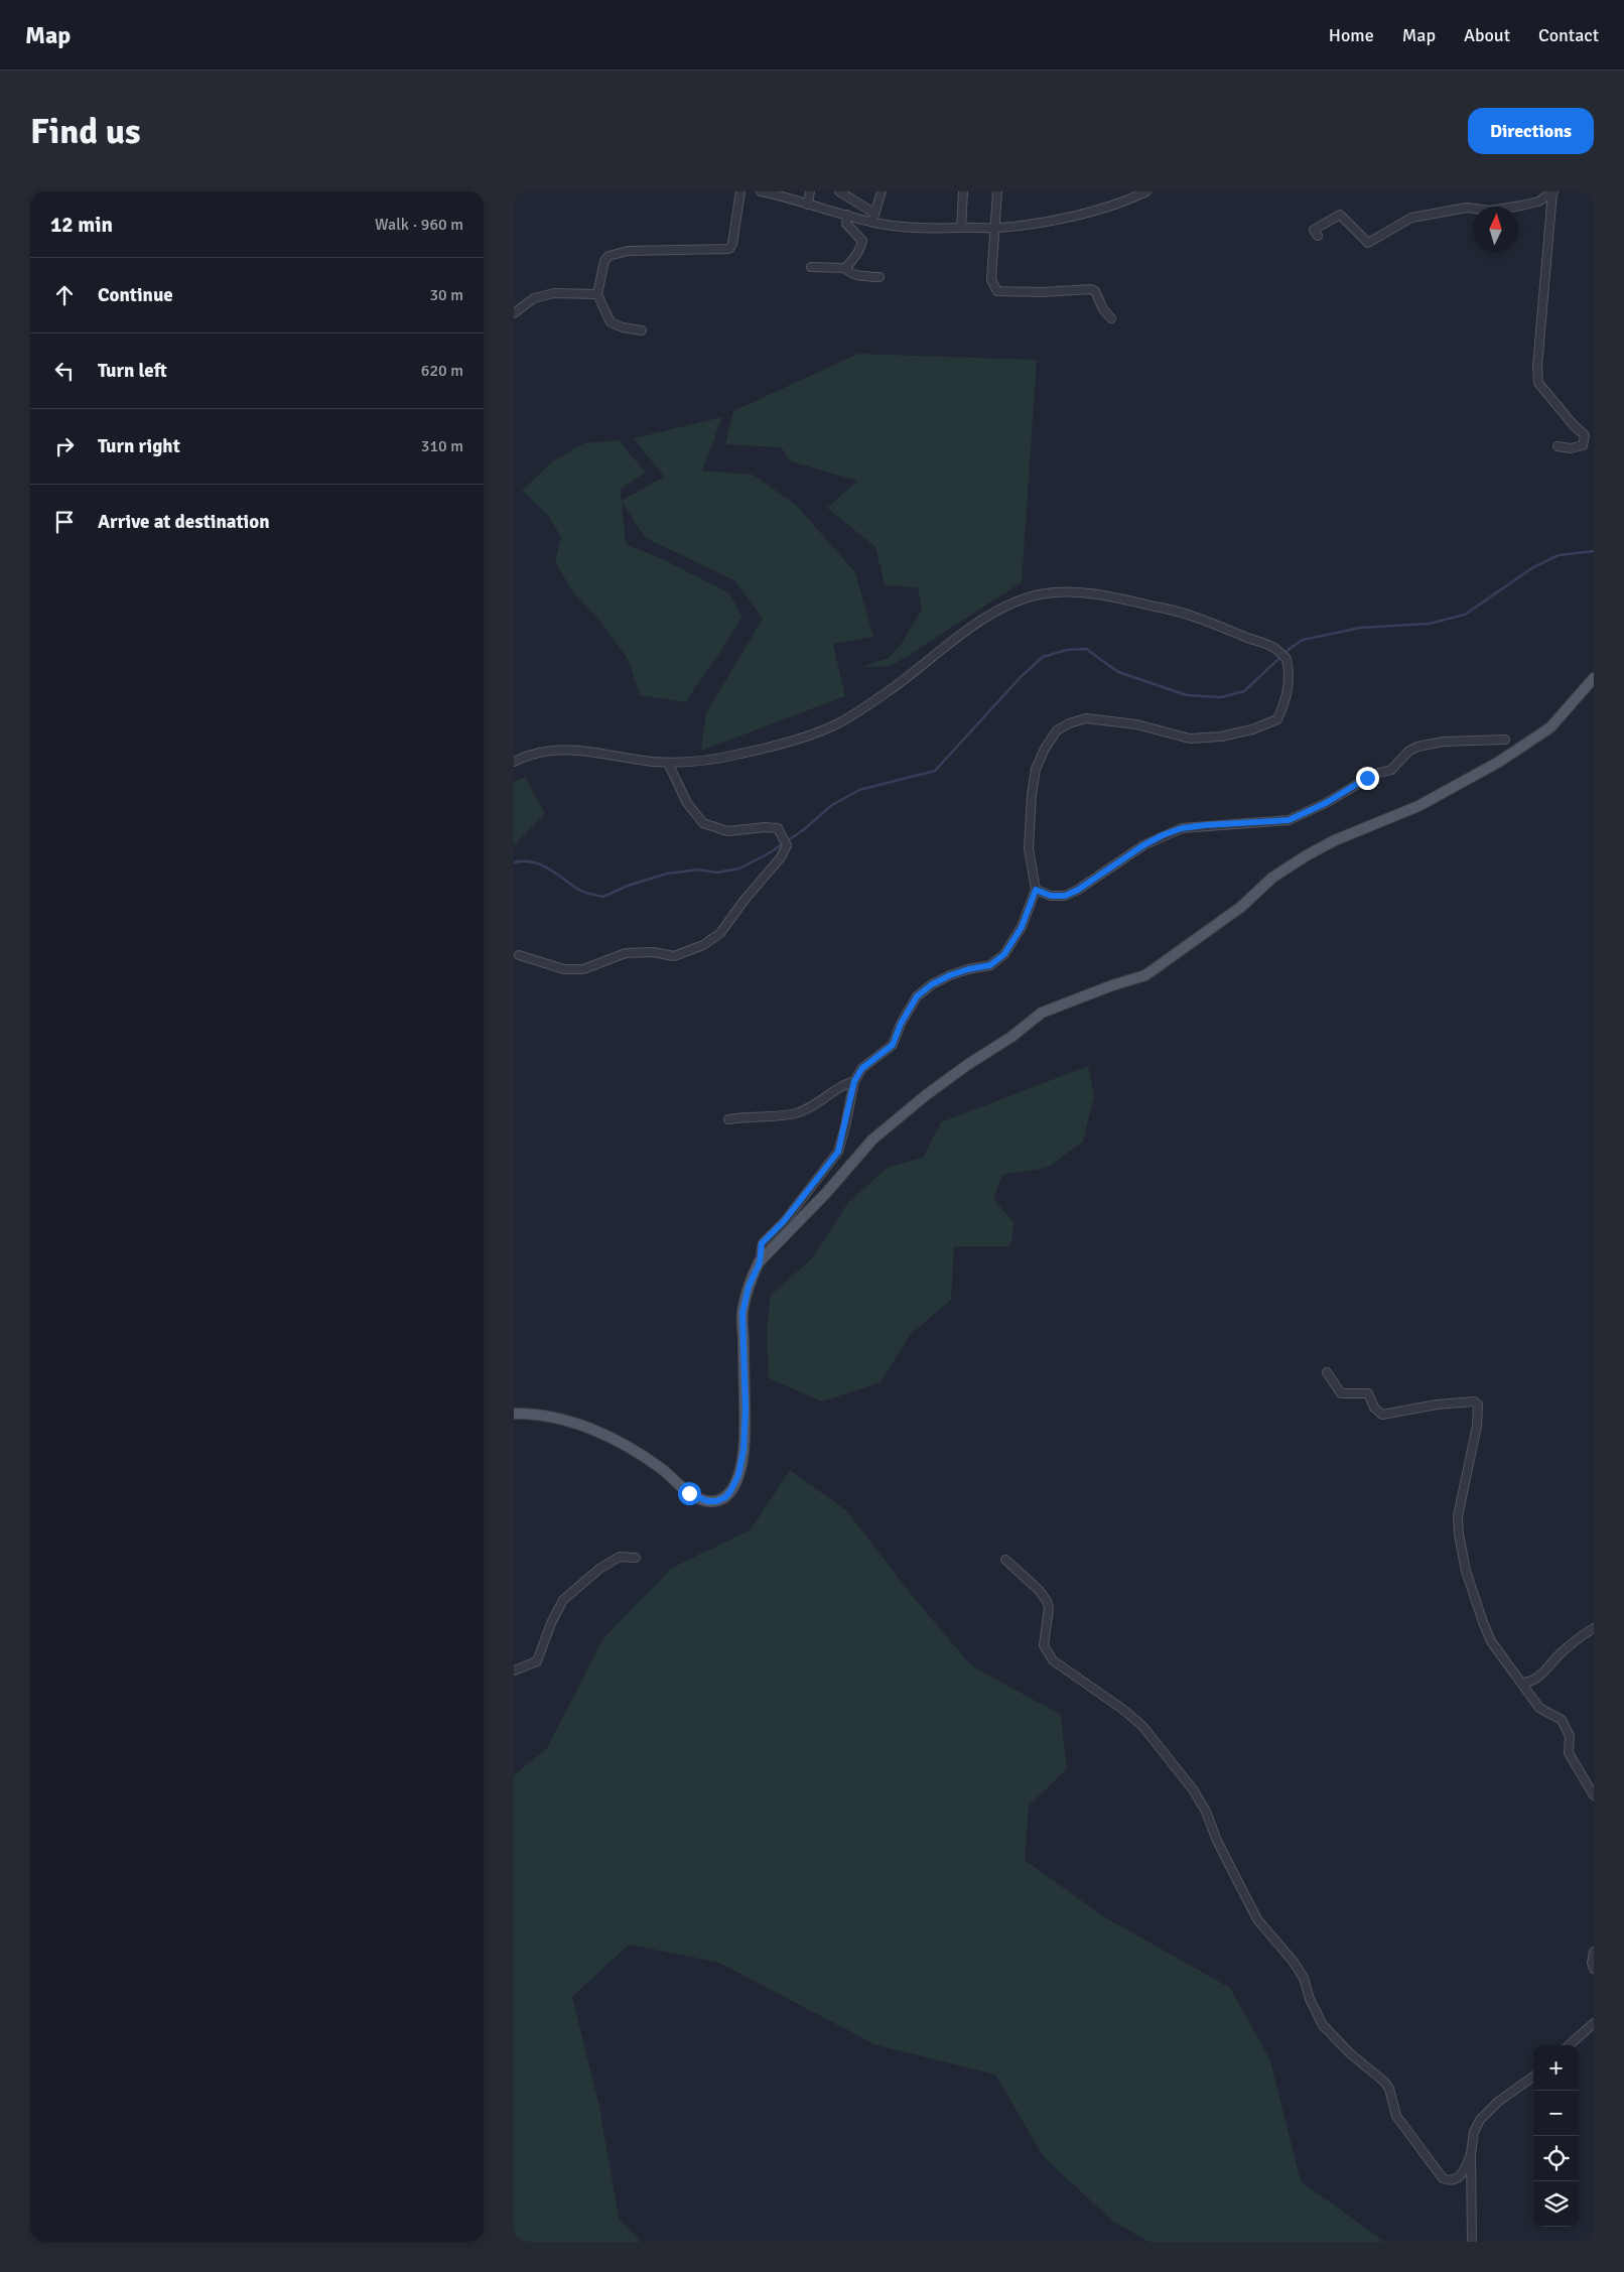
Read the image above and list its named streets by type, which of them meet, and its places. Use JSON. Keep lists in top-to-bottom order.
{
  "north": "top",
  "page": {
    "header": "Map",
    "nav": [
      "Home",
      "Map",
      "About",
      "Contact"
    ],
    "buttons": "Directions",
    "title": "Find us",
    "heading": ["12 min", "Walk · 960 m"],
    "list": [
      ["Continue", "30 m"],
      ["Turn left", "620 m"],
      ["Turn right", "310 m"],
      "Arrive at destination"
    ],
    "map_buttons": ["+", "−"]
  }
}
